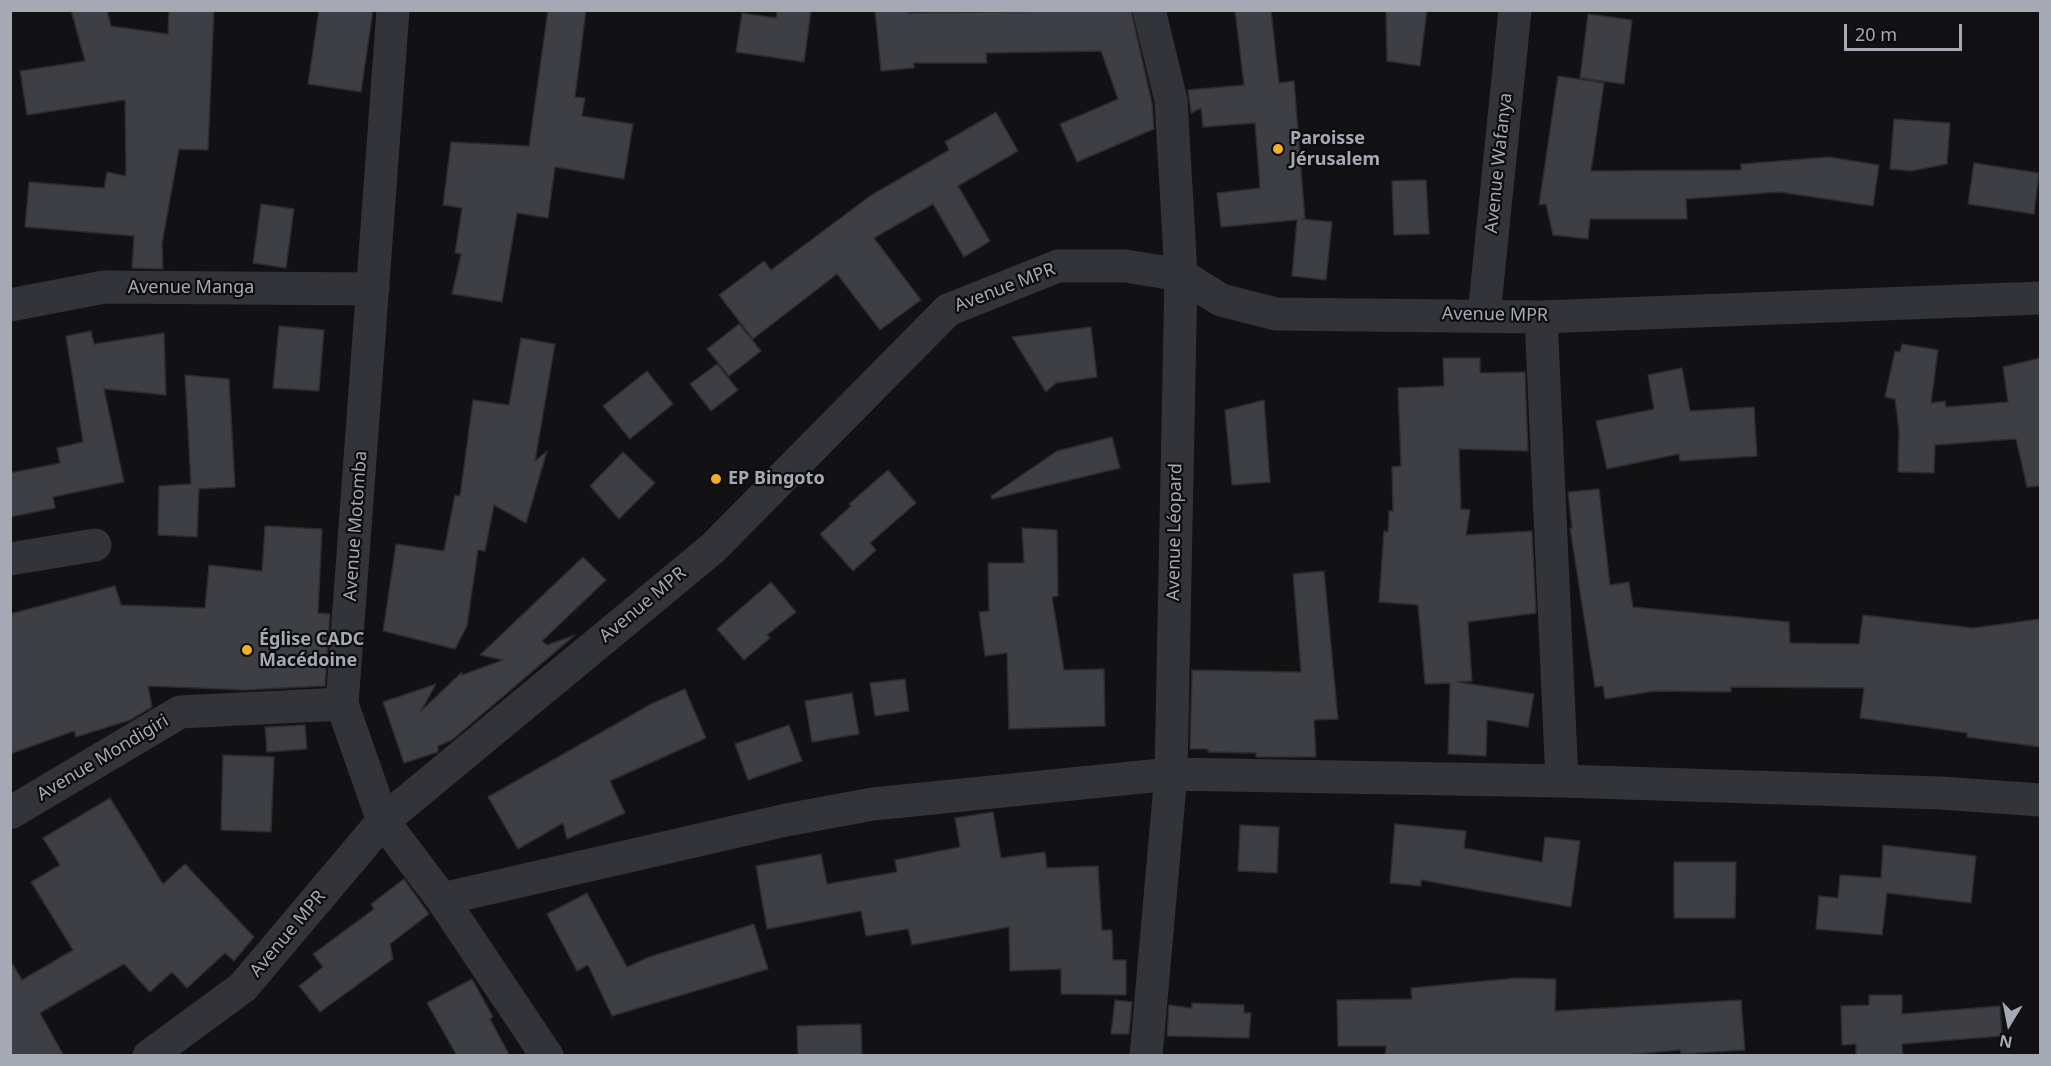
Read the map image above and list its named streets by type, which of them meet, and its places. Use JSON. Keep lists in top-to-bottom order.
{
  "streets": {
    "street": [
      "Avenue Wafanya",
      "Avenue Manga",
      "Avenue MPR",
      "Avenue Motomba",
      "Avenue Léopard",
      "Avenue Mondigiri"
    ]
  },
  "crossings": [
    ["Avenue Wafanya", "Avenue MPR"],
    ["Avenue Manga", "Avenue Motomba"],
    ["Avenue MPR", "Avenue Motomba"],
    ["Avenue MPR", "Avenue Léopard"],
    ["Avenue Motomba", "Avenue Mondigiri"]
  ],
  "places": ["Paroisse Jérusalem", "EP Bingoto", "Église CADC Macédoine"],
  "scale_bar": "20 m",
  "north": "bottom"
}
